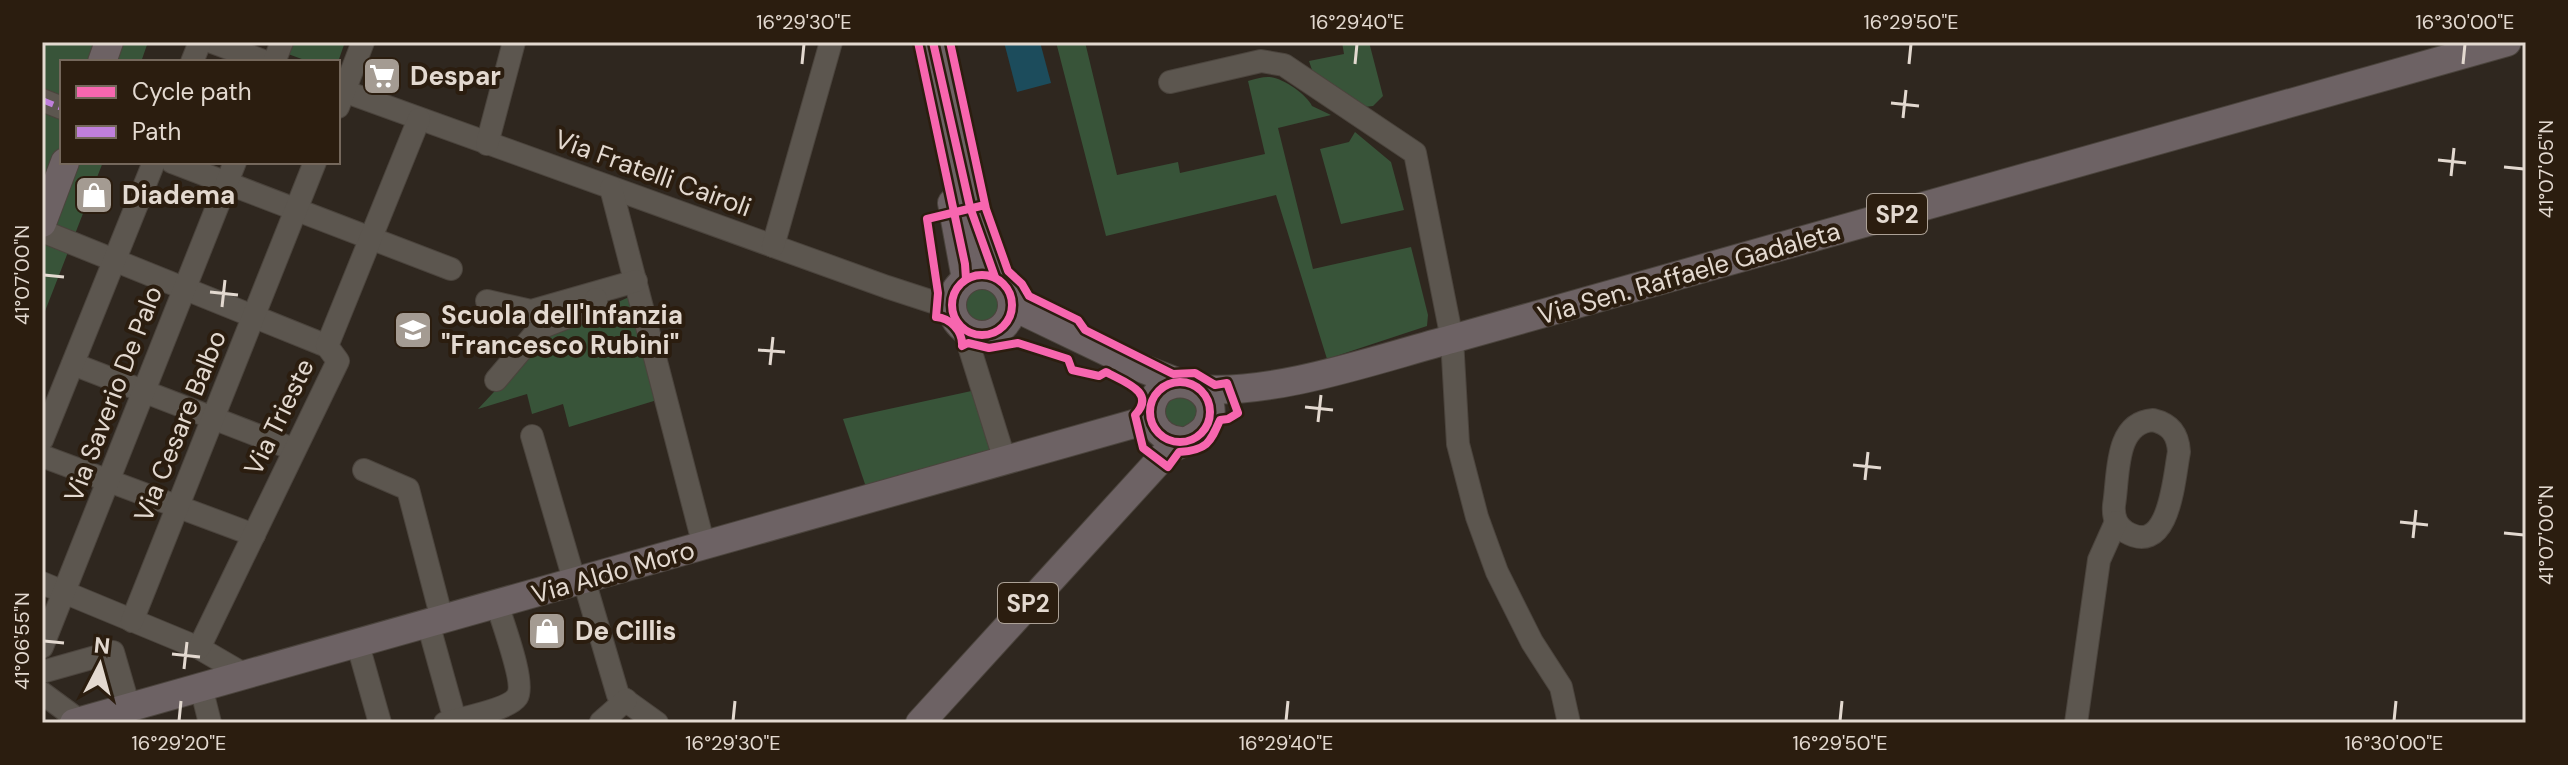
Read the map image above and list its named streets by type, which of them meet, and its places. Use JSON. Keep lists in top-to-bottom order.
{
  "streets": {
    "main road": ["SP2", "Via Sen. Raffaele Gadaleta", "Via Aldo Moro"],
    "street": [
      "Via Fratelli Cairoli",
      "Via Saverio De Palo",
      "Via Trieste",
      "Via Cesare Balbo"
    ]
  },
  "crossings": [
    ["Via Fratelli Cairoli", "Via Trieste"],
    ["SP2", "Via Sen. Raffaele Gadaleta"],
    ["SP2", "Via Aldo Moro"],
    ["Via Sen. Raffaele Gadaleta", "Via Aldo Moro"]
  ],
  "places": {
    "supermarket": ["Despar"],
    "shop": ["Diadema", "De Cillis"],
    "school or university": ["Scuola dell'Infanzia \"Francesco Rubini\""]
  },
  "legend": ["Cycle path", "Path"],
  "north": "top",
  "coordinates": [
    "16°29'30\"E",
    "16°29'40\"E",
    "16°29'50\"E",
    "16°30'00\"E",
    "41°07'05\"N",
    "41°07'00\"N",
    "41°06'55\"N",
    "16°29'20\"E"
  ]
}
